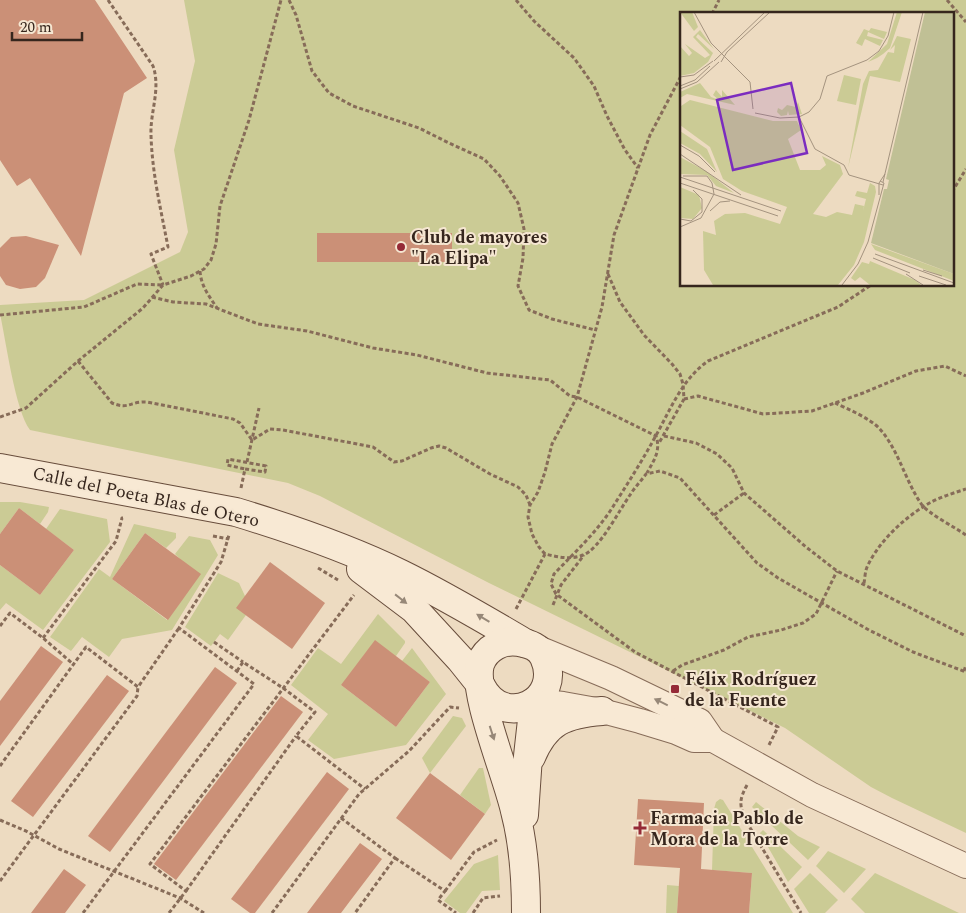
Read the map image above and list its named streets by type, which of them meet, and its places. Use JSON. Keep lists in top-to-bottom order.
{
  "streets": {
    "street": ["Calle del Poeta Blas de Otero"]
  },
  "places": {
    "other": ["Club de mayores \"La Elipa\""],
    "transit": ["Félix Rodríguez de la Fuente"],
    "health": ["Farmacia Pablo de Mora de la Torre"]
  },
  "scale_bar": "20 m"
}
